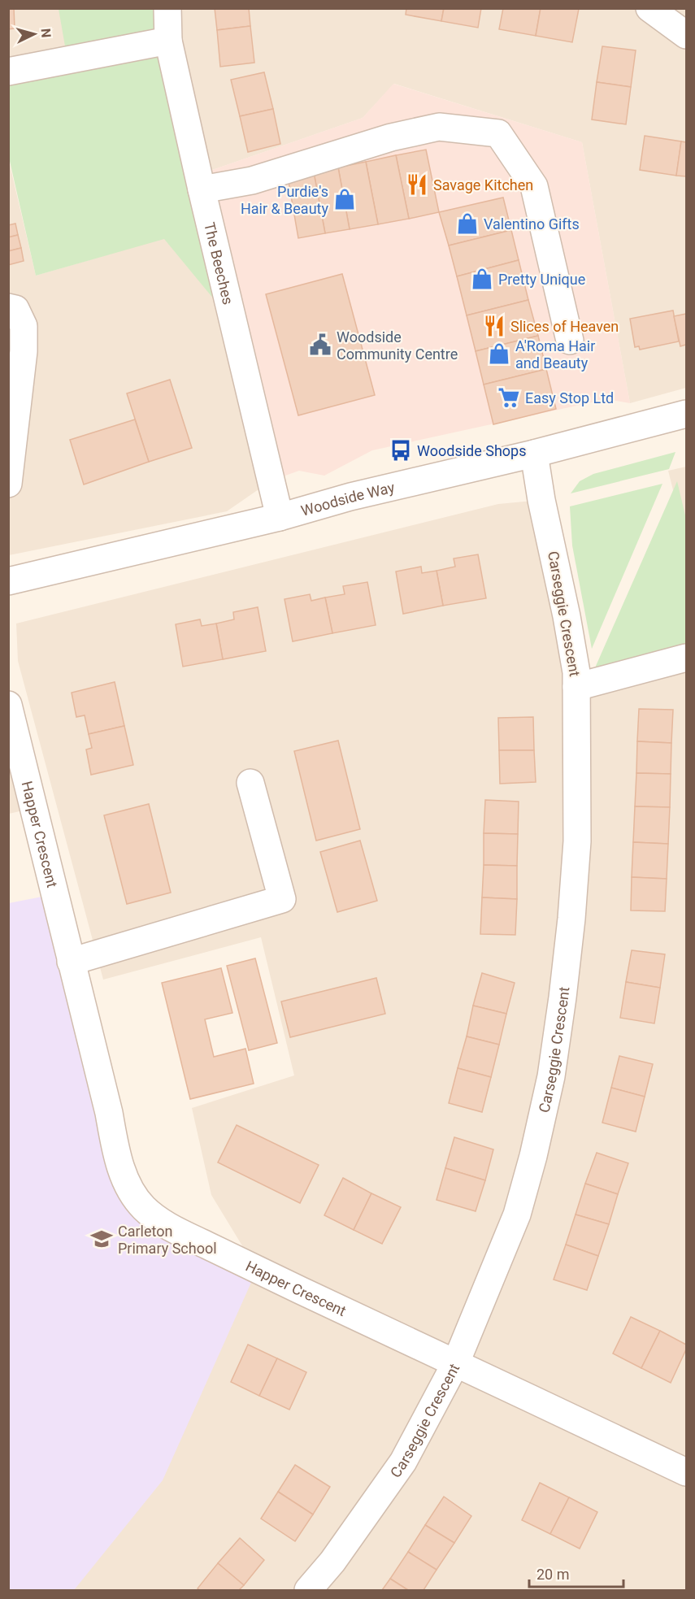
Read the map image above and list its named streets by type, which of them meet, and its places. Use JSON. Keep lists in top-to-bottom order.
{
  "streets": {
    "street": [
      "The Beeches",
      "Woodside Way",
      "Carseggie Crescent",
      "Happer Crescent"
    ]
  },
  "crossings": [
    ["The Beeches", "Woodside Way"],
    ["Woodside Way", "Carseggie Crescent"],
    ["Carseggie Crescent", "Happer Crescent"]
  ],
  "places": {
    "restaurant": ["Savage Kitchen", "Slices of Heaven"],
    "shop": [
      "Purdie's Hair & Beauty",
      "Valentino Gifts",
      "Pretty Unique",
      "A'Roma Hair and Beauty"
    ],
    "public building": ["Woodside Community Centre"],
    "supermarket": ["Easy Stop Ltd"],
    "bus stop": ["Woodside Shops"],
    "school or university": ["Carleton Primary School"]
  },
  "scale_bar": "20 m",
  "north": "right"
}
